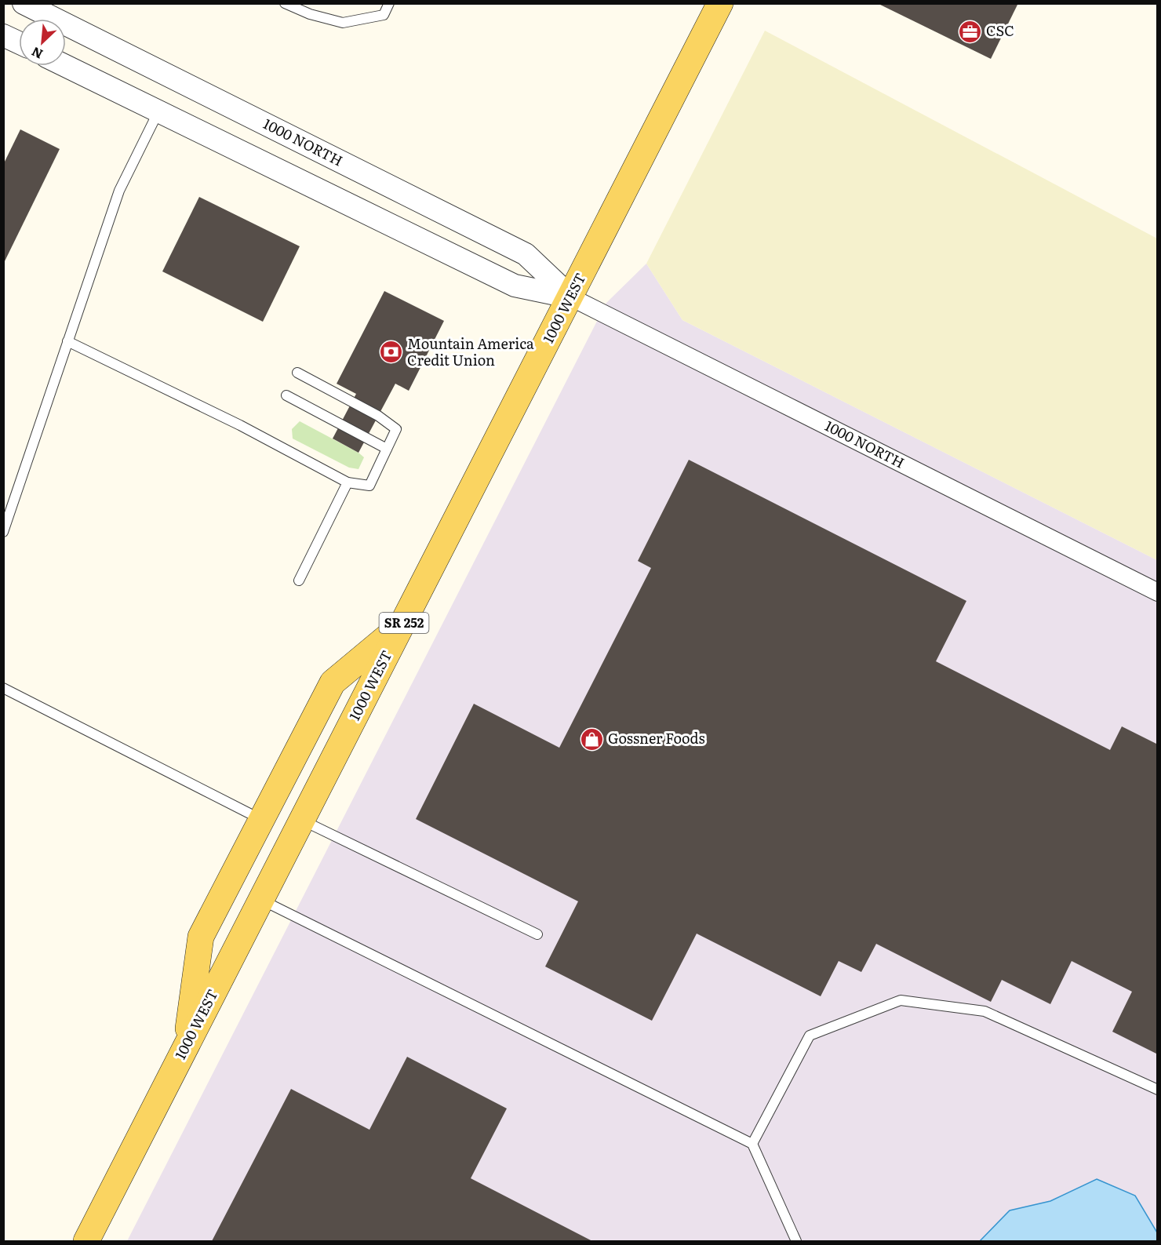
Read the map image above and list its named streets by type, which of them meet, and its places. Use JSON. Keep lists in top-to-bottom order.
{
  "streets": {
    "main road": ["1000 WEST", "SR 252"],
    "street": ["1000 NORTH"]
  },
  "crossings": [
    ["1000 NORTH", "1000 WEST"]
  ],
  "places": {
    "office": ["CSC"],
    "bank": ["Mountain America Credit Union"],
    "shop": ["Gossner Foods"]
  },
  "north": "bottom left"
}
